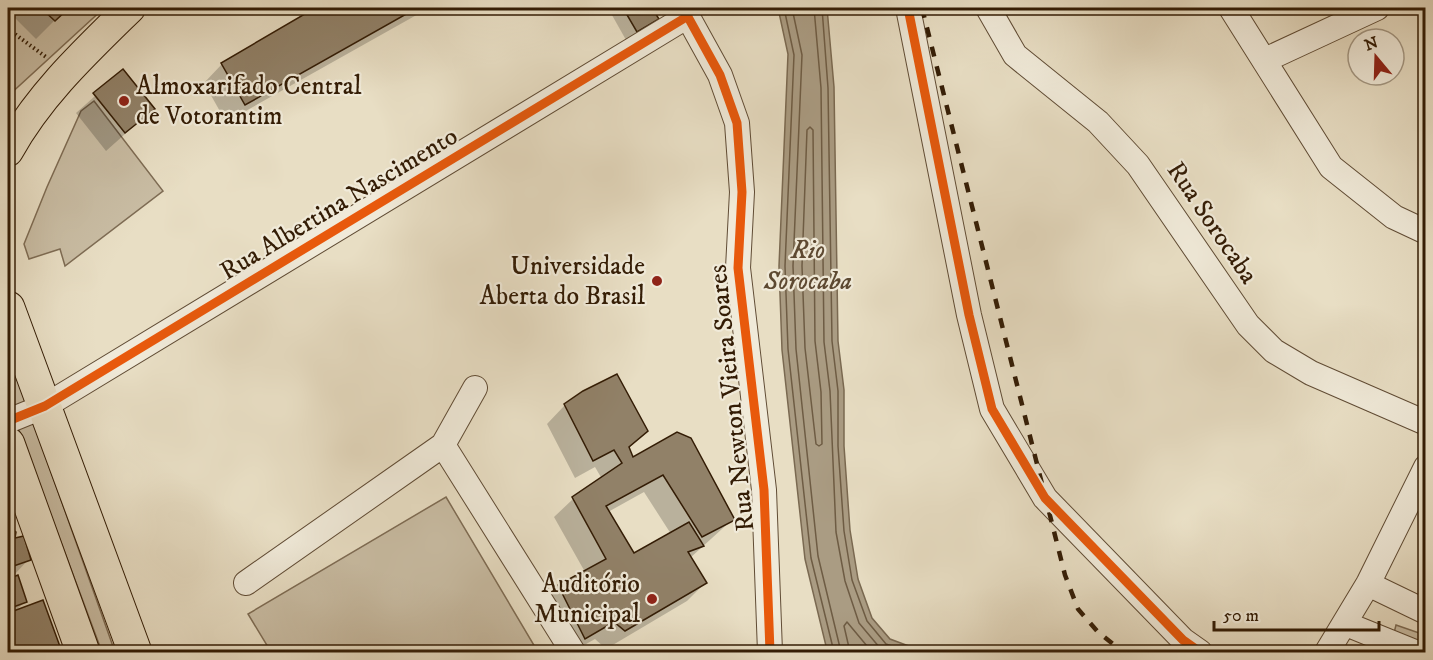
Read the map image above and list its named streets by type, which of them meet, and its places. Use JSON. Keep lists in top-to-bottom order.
{
  "streets": {
    "street": ["Rua Albertina Nascimento", "Rua Sorocaba", "Rua Newton Vieira Soares"]
  },
  "crossings": [
    ["Rua Albertina Nascimento", "Rua Newton Vieira Soares"]
  ],
  "water": ["Rio Sorocaba"],
  "places": ["Almoxarifado Central de Votorantim", "Universidade Aberta do Brasil", "Auditório Municipal"],
  "scale_bar": "50 m",
  "north": "top"
}
